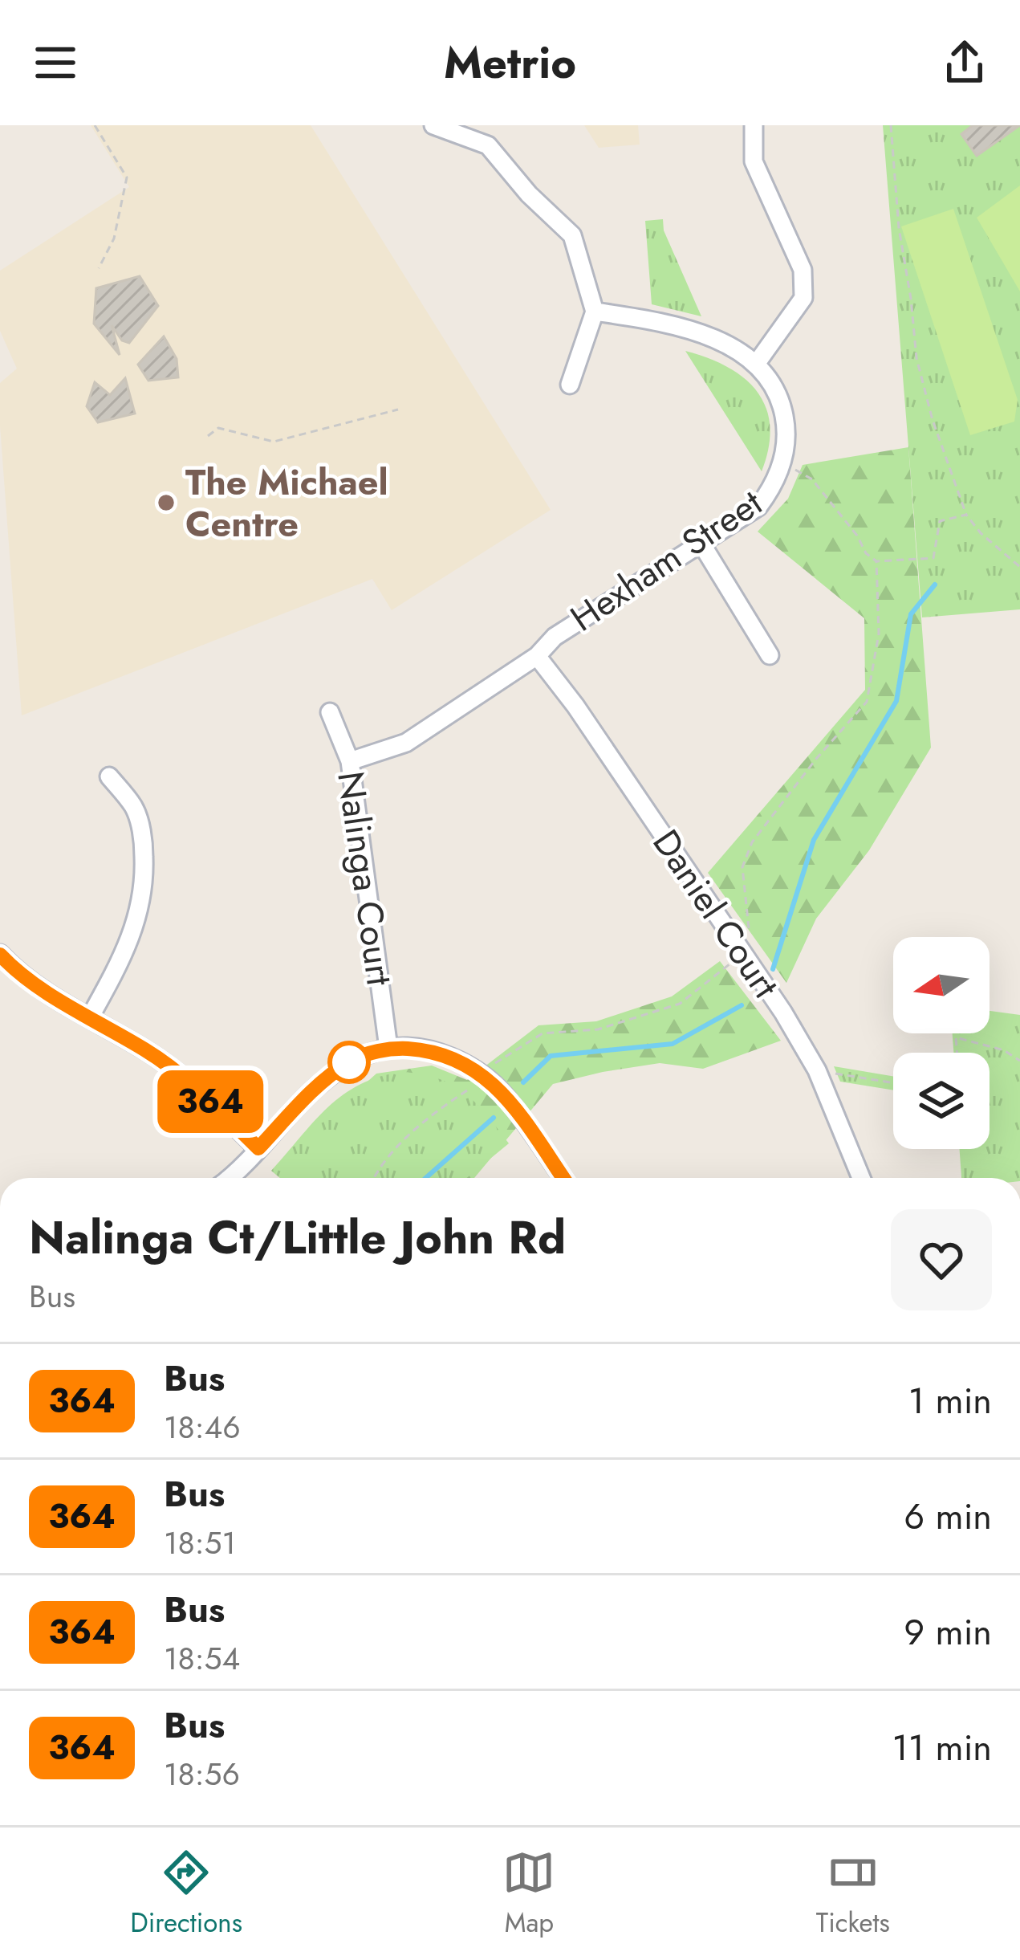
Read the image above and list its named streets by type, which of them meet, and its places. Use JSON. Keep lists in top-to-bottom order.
{
  "streets": {
    "street": ["Hexham Street", "Nalinga Court", "Daniel Court"]
  },
  "crossings": [
    ["Hexham Street", "Nalinga Court"],
    ["Hexham Street", "Daniel Court"]
  ],
  "places": ["The Michael Centre"],
  "lines": ["bus line 364"],
  "north": "left",
  "page": {
    "header": "Metrio",
    "on_map": "364",
    "heading": ["Nalinga Ct/Little John Rd", "Bus"],
    "list": [
      {
        "mark": "364",
        "name": "Bus",
        "note": "18:46",
        "value": "1 min"
      },
      {
        "mark": "364",
        "name": "Bus",
        "note": "18:51",
        "value": "6 min"
      },
      {
        "mark": "364",
        "name": "Bus",
        "note": "18:54",
        "value": "9 min"
      },
      {
        "mark": "364",
        "name": "Bus",
        "note": "18:56",
        "value": "11 min"
      }
    ],
    "tabs": ["Directions", "Map", "Tickets"]
  }
}
